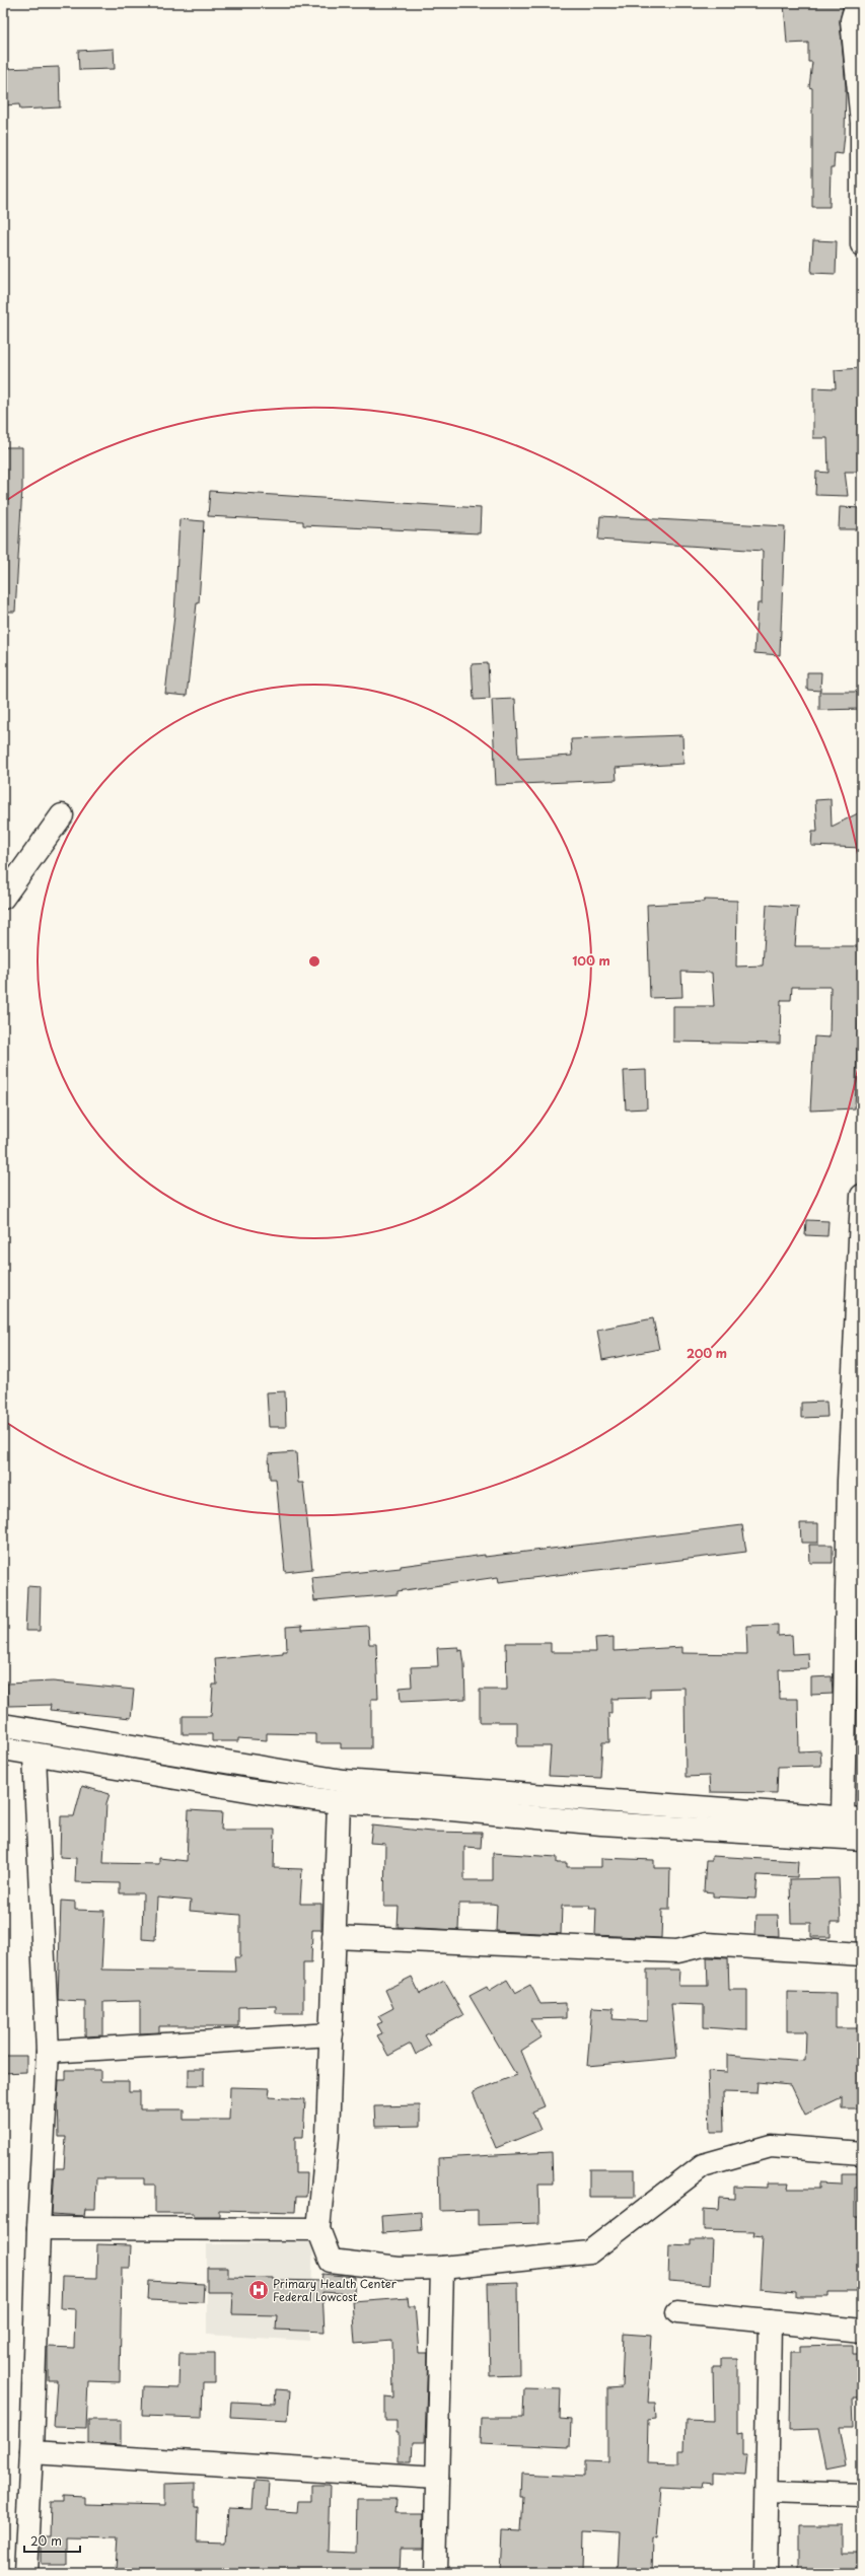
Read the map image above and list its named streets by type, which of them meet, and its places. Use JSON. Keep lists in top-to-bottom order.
{
  "places": {
    "hospital": ["Primary Health Center Federal Lowcost"]
  },
  "scale_bar": "20 m",
  "rings": ["100 m", "200 m"]
}
